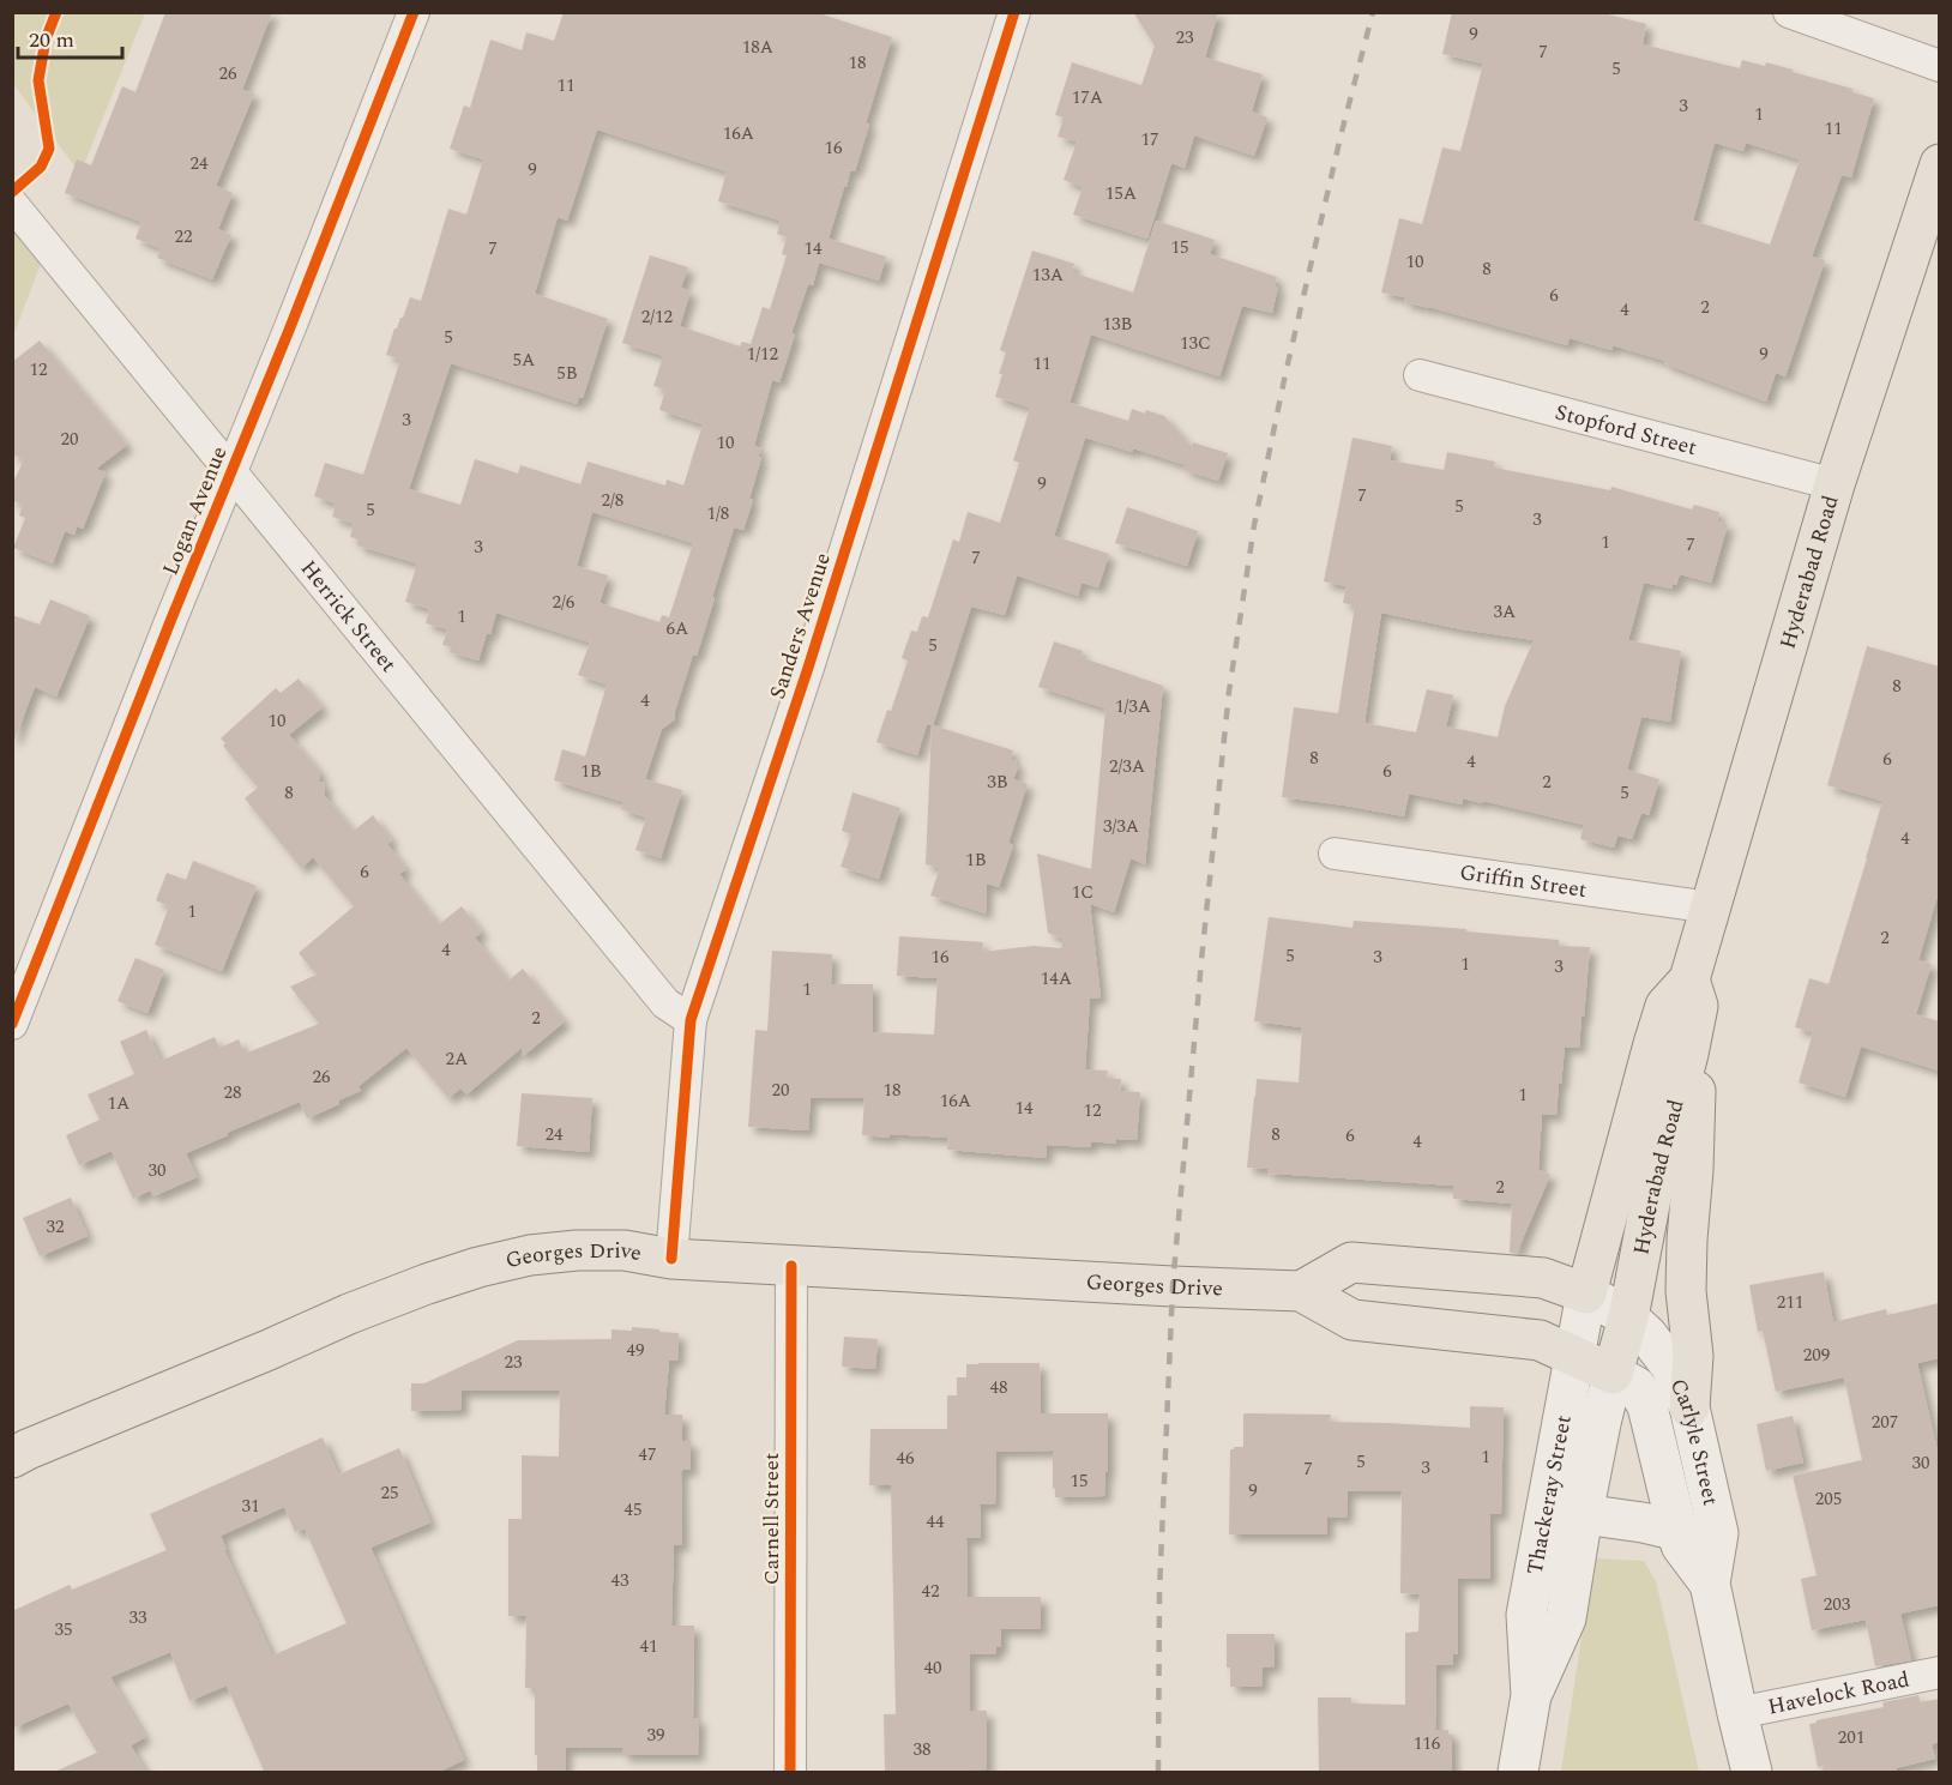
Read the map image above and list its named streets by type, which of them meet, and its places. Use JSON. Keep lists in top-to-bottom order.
{
  "streets": {
    "main road": [
      "Hyderabad Road",
      "Georges Drive",
      "Carlyle Street",
      "Thackeray Street"
    ],
    "street": [
      "Stopford Street",
      "Logan Avenue",
      "Herrick Street",
      "Sanders Avenue",
      "Griffin Street",
      "Carnell Street",
      "Havelock Road"
    ]
  },
  "crossings": [
    ["Stopford Street", "Hyderabad Road"],
    ["Logan Avenue", "Herrick Street"],
    ["Hyderabad Road", "Griffin Street"],
    ["Hyderabad Road", "Carlyle Street"],
    ["Hyderabad Road", "Thackeray Street"],
    ["Herrick Street", "Sanders Avenue"],
    ["Sanders Avenue", "Georges Drive"],
    ["Georges Drive", "Carlyle Street"],
    ["Georges Drive", "Thackeray Street"],
    ["Georges Drive", "Carnell Street"],
    ["Carlyle Street", "Thackeray Street"],
    ["Carlyle Street", "Havelock Road"]
  ],
  "house_numbers": [
    "9",
    "23",
    "18A",
    "7",
    "18",
    "5",
    "26",
    "11",
    "17A",
    "3",
    "1",
    "11",
    "16A",
    "17",
    "16",
    "24",
    "9",
    "15A",
    "22",
    "15",
    "7",
    "14",
    "10",
    "8",
    "13A",
    "6",
    "2",
    "4",
    "2/12",
    "13B",
    "5",
    "13C",
    "1/12",
    "9",
    "5A",
    "11",
    "12",
    "5B",
    "3",
    "20",
    "10",
    "9",
    "7",
    "2/8",
    "5",
    "5",
    "1/8",
    "3",
    "1",
    "7",
    "3",
    "7",
    "2/6",
    "3A",
    "1",
    "6A",
    "5",
    "8",
    "4",
    "1/3A",
    "10",
    "8",
    "6",
    "4",
    "2/3A",
    "1B",
    "6",
    "3B",
    "2",
    "8",
    "5",
    "3/3A",
    "4",
    "1B",
    "6",
    "1C",
    "1",
    "2",
    "4",
    "5",
    "16",
    "3",
    "1",
    "3",
    "14A",
    "1",
    "2",
    "2A",
    "26",
    "20",
    "18",
    "28",
    "1",
    "16A",
    "1A",
    "14",
    "12",
    "24",
    "8",
    "6",
    "4",
    "30",
    "2",
    "32",
    "211",
    "49",
    "209",
    "23",
    "48",
    "207",
    "47",
    "1",
    "46",
    "5",
    "30",
    "3",
    "7",
    "15",
    "9",
    "25",
    "205",
    "31",
    "45",
    "44",
    "43",
    "42",
    "203",
    "33",
    "35",
    "41",
    "40",
    "39",
    "201",
    "116",
    "38"
  ],
  "scale_bar": "20 m"
}
